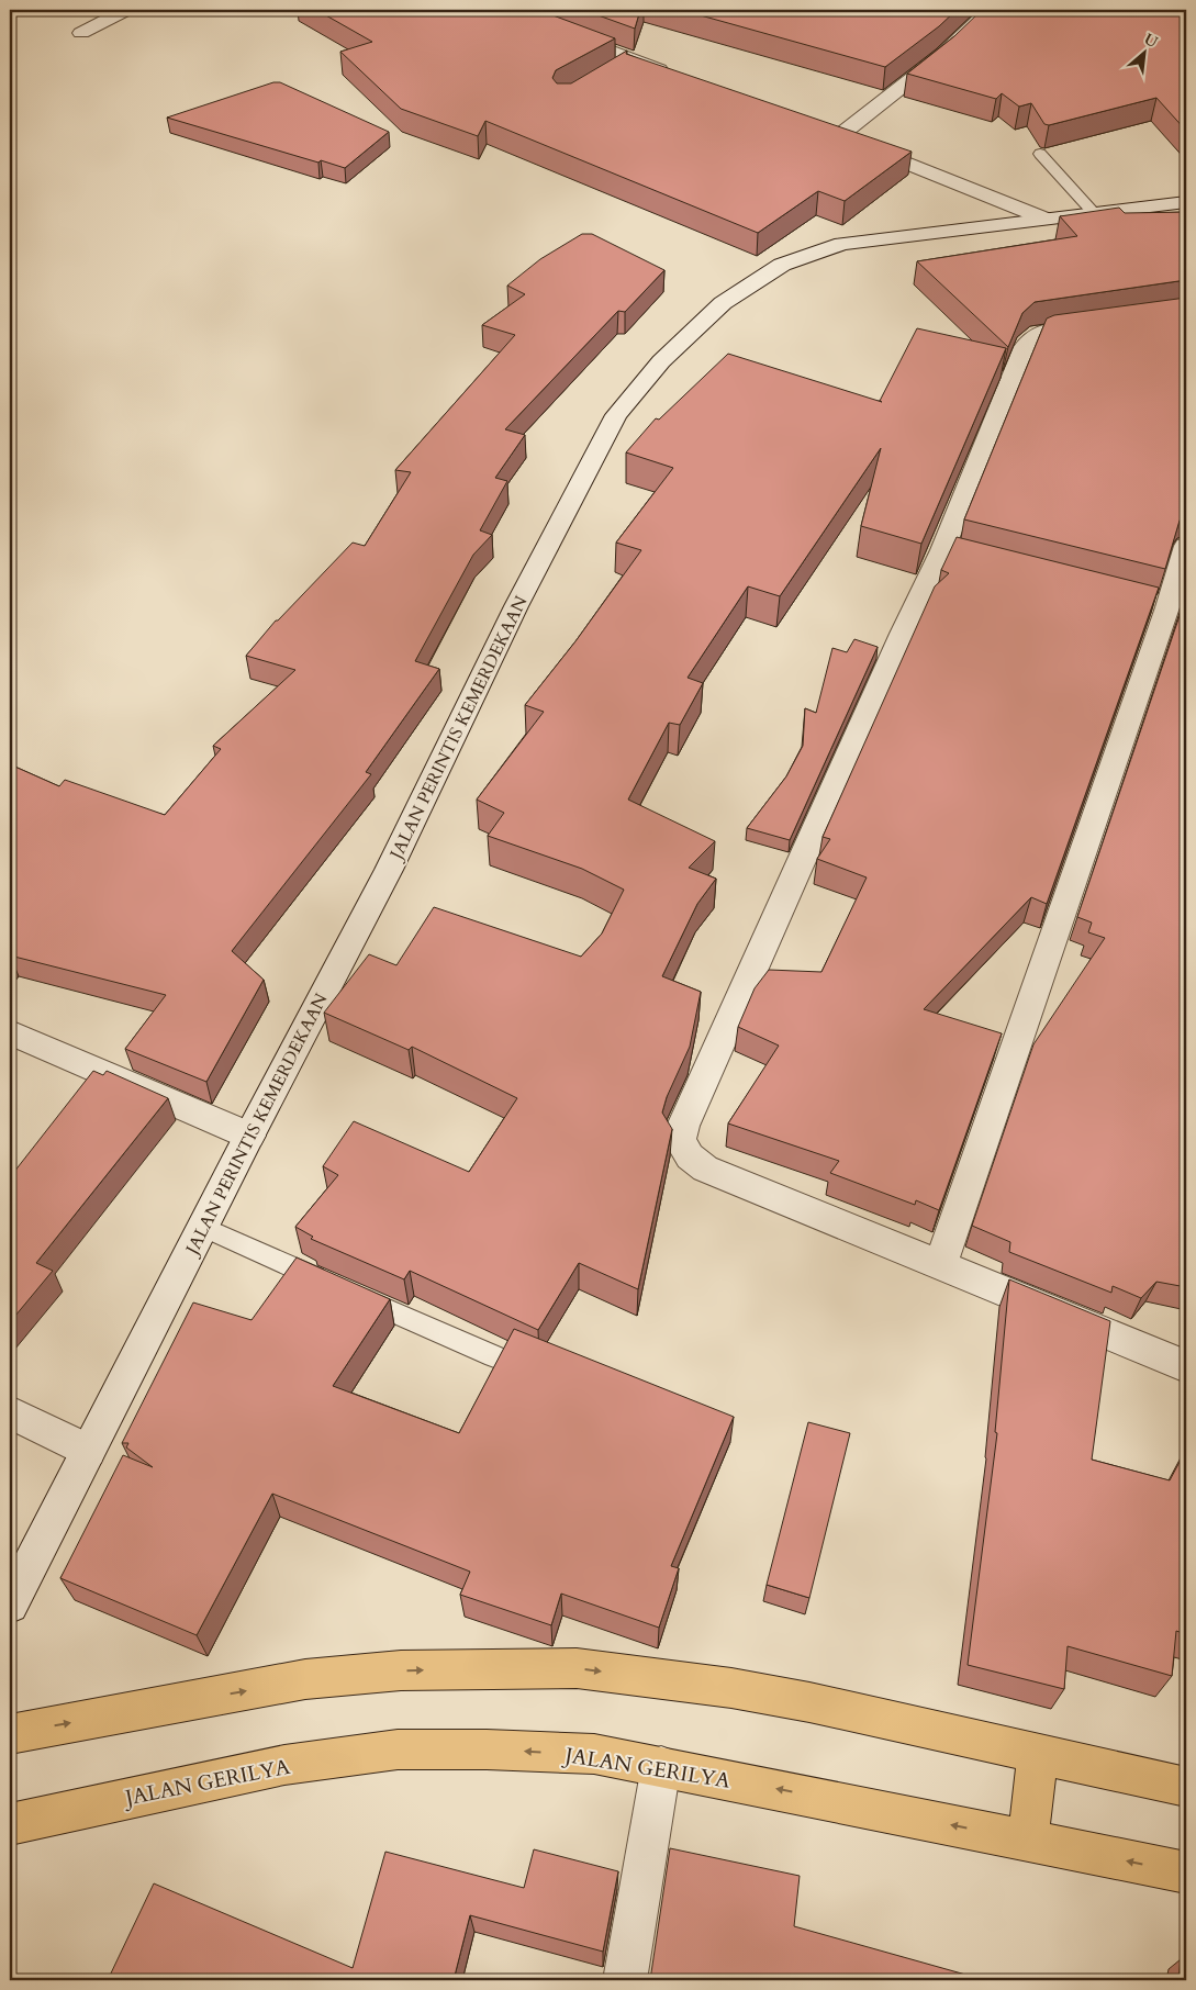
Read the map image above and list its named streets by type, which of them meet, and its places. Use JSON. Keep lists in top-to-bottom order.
{
  "streets": {
    "highway": ["JALAN GERILYA"],
    "street": ["JALAN PERINTIS KEMERDEKAAN"]
  },
  "north": "top right"
}
